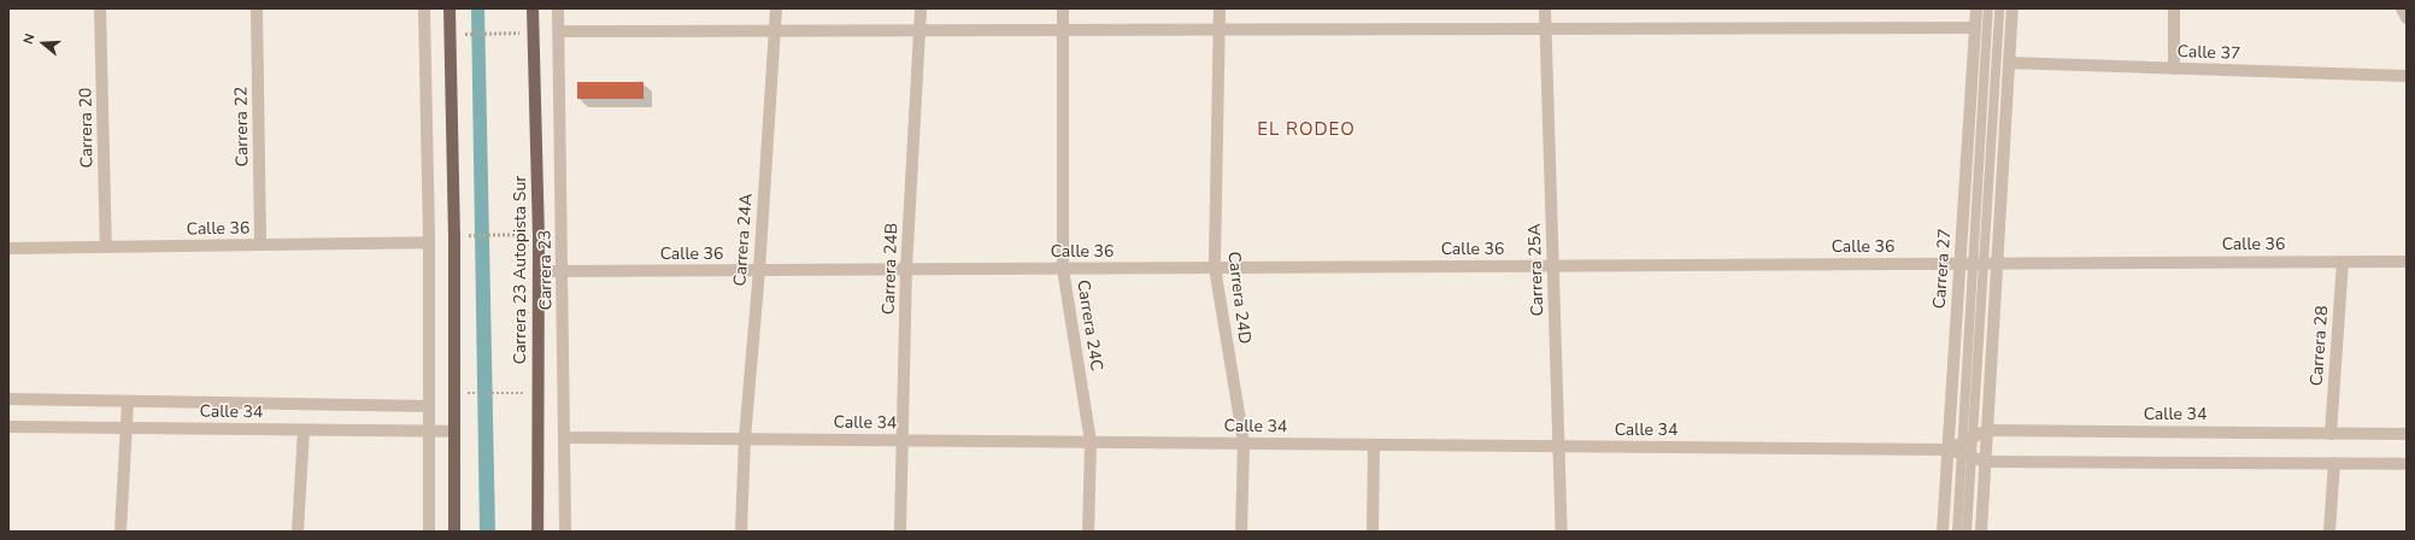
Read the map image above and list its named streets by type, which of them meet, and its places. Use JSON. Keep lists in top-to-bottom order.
{
  "streets": {
    "main road": ["Carrera 23 Autopista Sur"],
    "street": [
      "Calle 37",
      "Carrera 22",
      "Carrera 20",
      "Calle 36",
      "Carrera 24A",
      "Carrera 24B",
      "Carrera 27",
      "Carrera 23",
      "Carrera 25A",
      "Carrera 24D",
      "Carrera 24C",
      "Carrera 28",
      "Calle 34"
    ]
  },
  "crossings": [
    ["Carrera 22", "Calle 36"],
    ["Carrera 20", "Calle 36"],
    ["Calle 36", "Carrera 24A"],
    ["Calle 36", "Carrera 24B"],
    ["Calle 36", "Carrera 27"],
    ["Calle 36", "Carrera 23 Autopista Sur"],
    ["Calle 36", "Carrera 23"],
    ["Calle 36", "Carrera 25A"],
    ["Calle 36", "Carrera 24D"],
    ["Calle 36", "Carrera 24C"],
    ["Calle 36", "Carrera 28"],
    ["Carrera 24A", "Calle 34"],
    ["Carrera 24B", "Calle 34"],
    ["Carrera 27", "Calle 34"],
    ["Carrera 23", "Calle 34"],
    ["Carrera 25A", "Calle 34"],
    ["Carrera 24D", "Calle 34"],
    ["Carrera 24C", "Calle 34"],
    ["Carrera 28", "Calle 34"]
  ],
  "districts": ["EL RODEO"],
  "north": "left"
}
